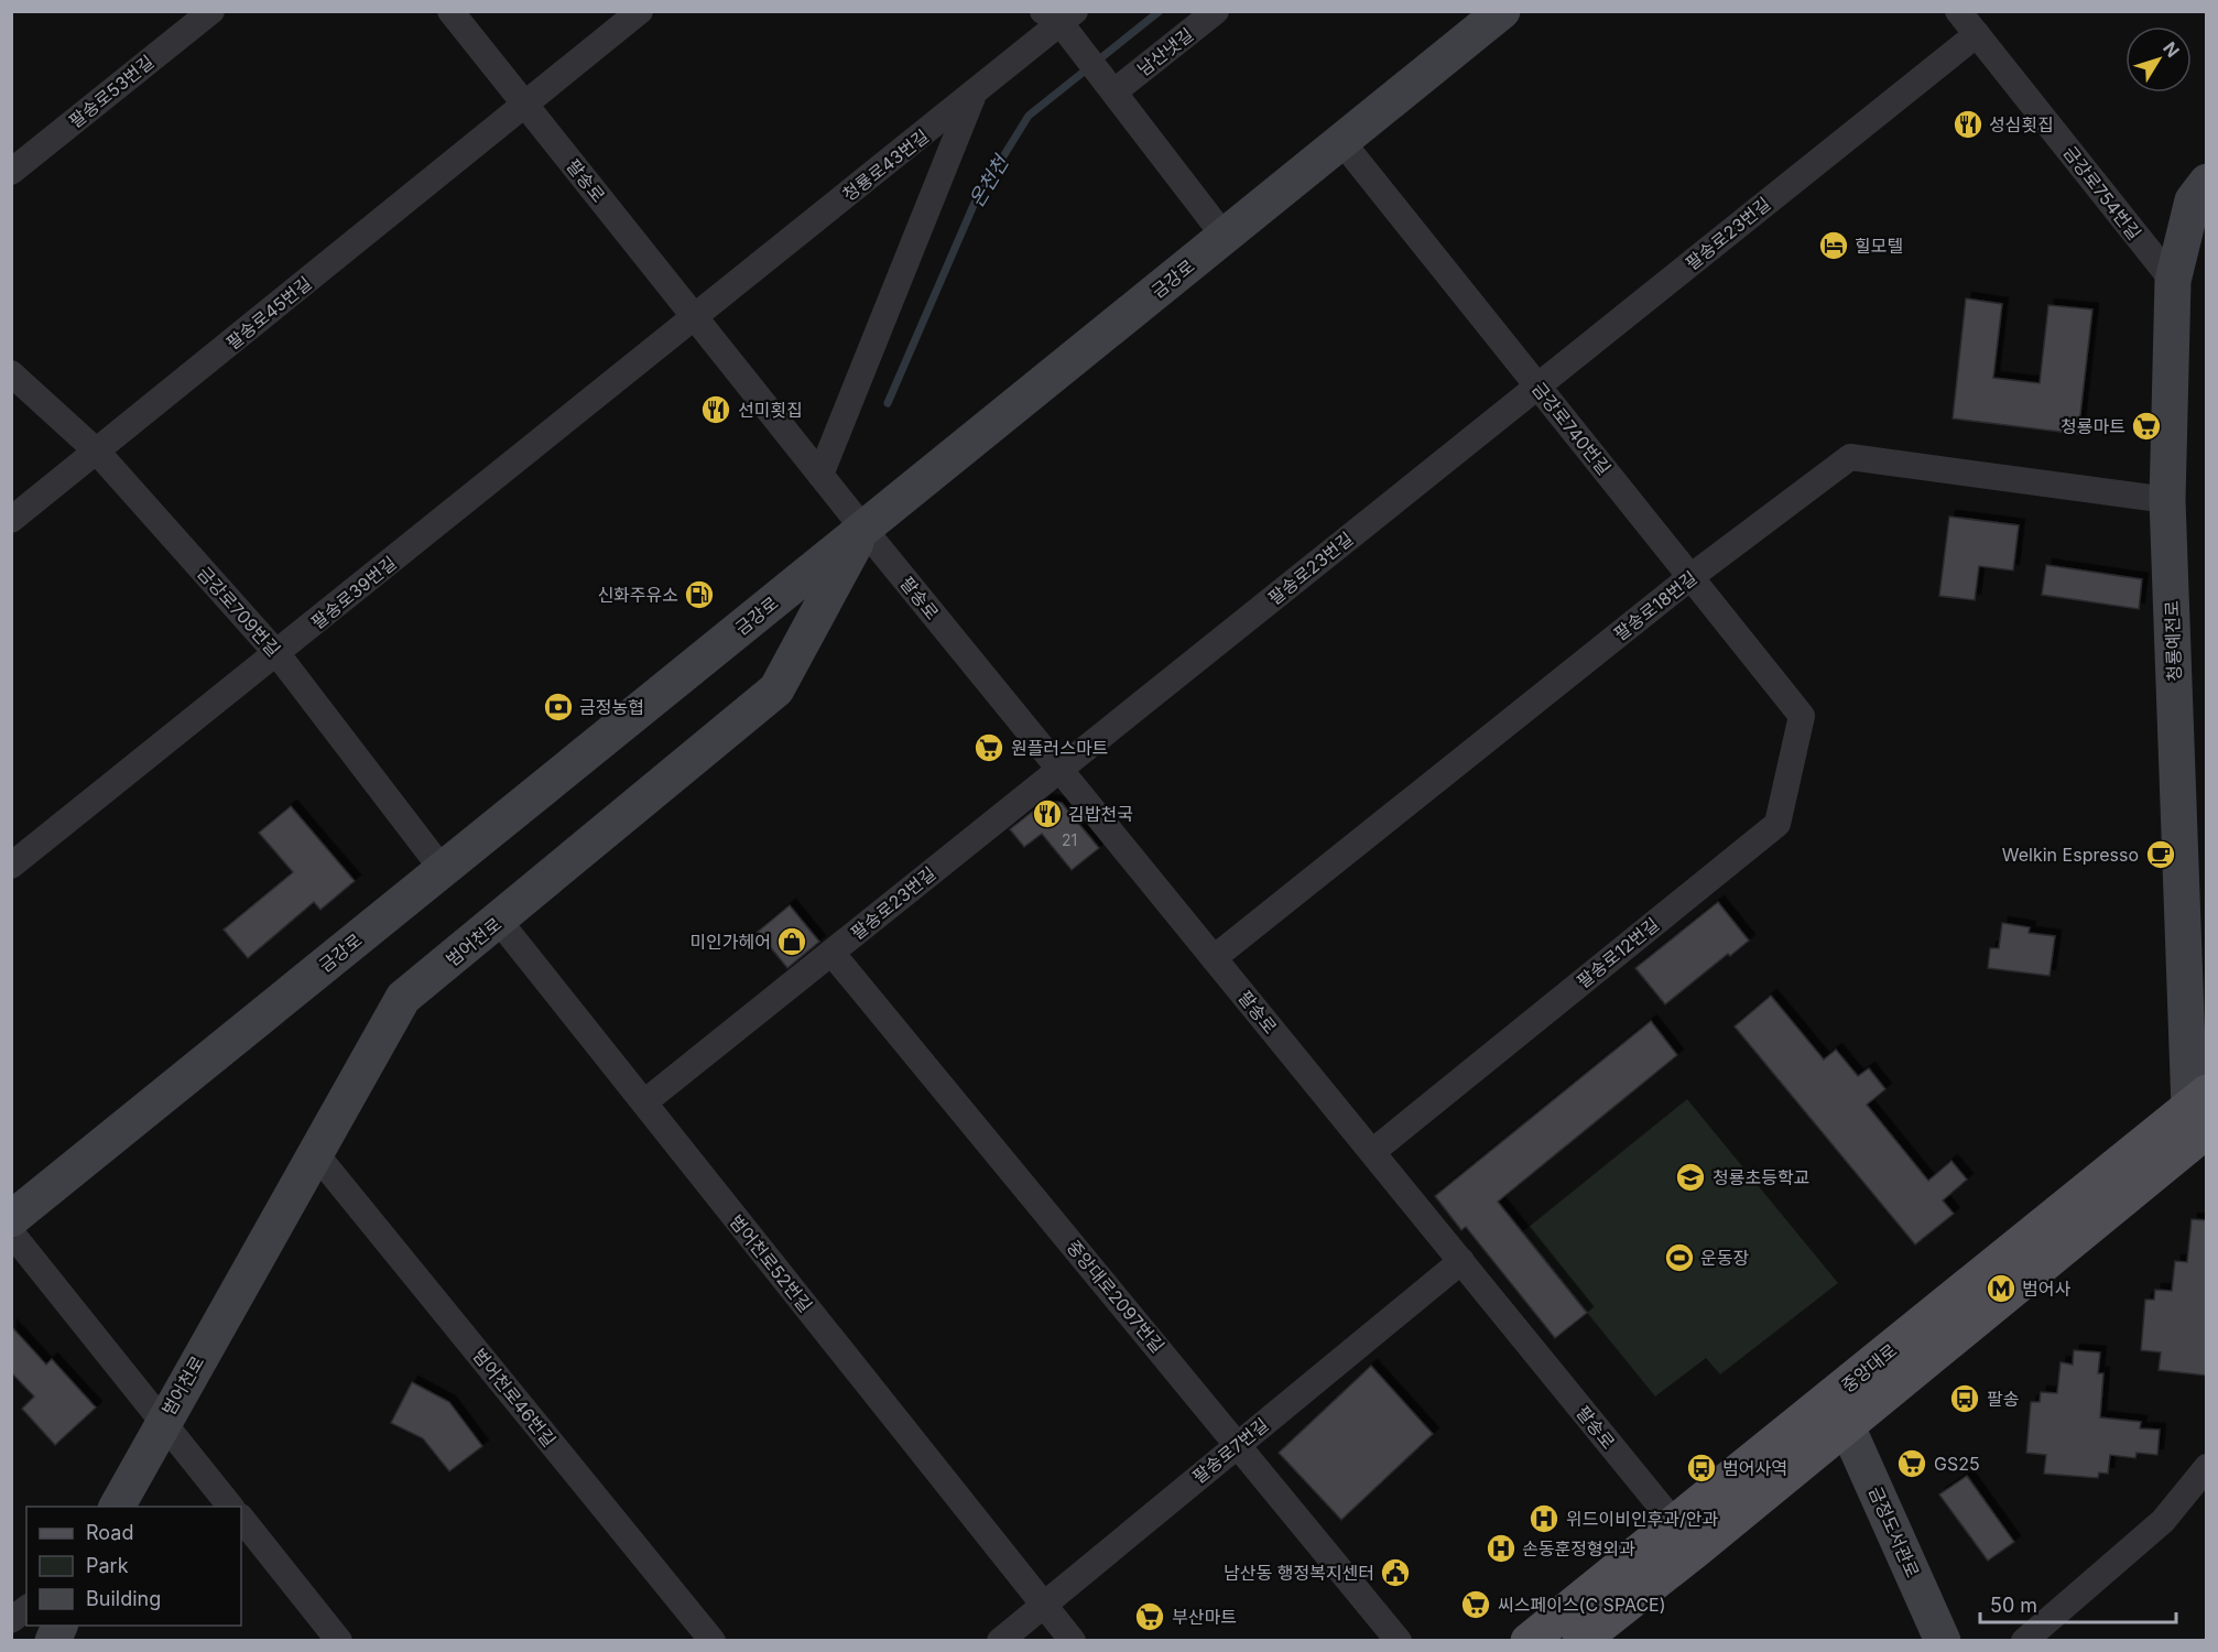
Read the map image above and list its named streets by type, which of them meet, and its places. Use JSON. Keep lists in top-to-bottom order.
{
  "streets": {
    "main road": ["중앙대로"],
    "street": [
      "남산냇길",
      "팔송로53번길",
      "청룡로43번길",
      "팔송로",
      "금강로754번길",
      "팔송로23번길",
      "금강로",
      "팔송로45번길",
      "금강로740번길",
      "팔송로39번길",
      "팔송로18번길",
      "금강로709번길",
      "청룡예전로",
      "범어천로",
      "팔송로12번길",
      "범어천로52번길",
      "중앙대로2097번길",
      "범어천로46번길",
      "팔송로7번길",
      "금정도서관로"
    ]
  },
  "crossings": [
    ["청룡로43번길", "팔송로"],
    ["청룡로43번길", "팔송로39번길"],
    ["팔송로", "팔송로23번길"],
    ["팔송로", "금강로"],
    ["팔송로", "팔송로45번길"],
    ["팔송로", "팔송로39번길"],
    ["팔송로", "팔송로18번길"],
    ["팔송로", "범어천로"],
    ["팔송로", "팔송로12번길"],
    ["팔송로", "중앙대로"],
    ["팔송로", "팔송로7번길"],
    ["금강로754번길", "팔송로23번길"],
    ["금강로754번길", "청룡예전로"],
    ["팔송로23번길", "금강로740번길"],
    ["팔송로23번길", "범어천로52번길"],
    ["팔송로23번길", "중앙대로2097번길"],
    ["금강로", "금강로740번길"],
    ["금강로", "금강로709번길"],
    ["금강로", "범어천로"],
    ["팔송로45번길", "금강로709번길"],
    ["금강로740번길", "팔송로18번길"],
    ["금강로740번길", "팔송로12번길"],
    ["팔송로39번길", "금강로709번길"],
    ["팔송로18번길", "청룡예전로"],
    ["청룡예전로", "중앙대로"],
    ["범어천로", "범어천로52번길"],
    ["범어천로", "범어천로46번길"],
    ["범어천로52번길", "팔송로7번길"],
    ["중앙대로2097번길", "팔송로7번길"],
    ["중앙대로", "금정도서관로"]
  ],
  "water": ["온천천"],
  "places": {
    "restaurant": ["성심횟집", "선미횟집", "김밥천국"],
    "hotel": ["힐모텔"],
    "supermarket": [
      "청룡마트",
      "원플러스마트",
      "GS25",
      "씨스페이스(C SPACE)",
      "부산마트"
    ],
    "fuel station": ["신화주유소"],
    "bank": ["금정농협"],
    "cafe": ["Welkin Espresso"],
    "shop": ["미인가헤어"],
    "school or university": ["청룡초등학교"],
    "sports": ["운동장"],
    "metro station": ["범어사"],
    "bus stop": ["팔송", "범어사역"],
    "hospital": ["위드이비인후과/안과", "손동훈정형외과"],
    "public building": ["남산동 행정복지센터"]
  },
  "house_numbers": ["21"],
  "legend": ["Road", "Park", "Building"],
  "scale_bar": "50 m",
  "north": "top right"
}
